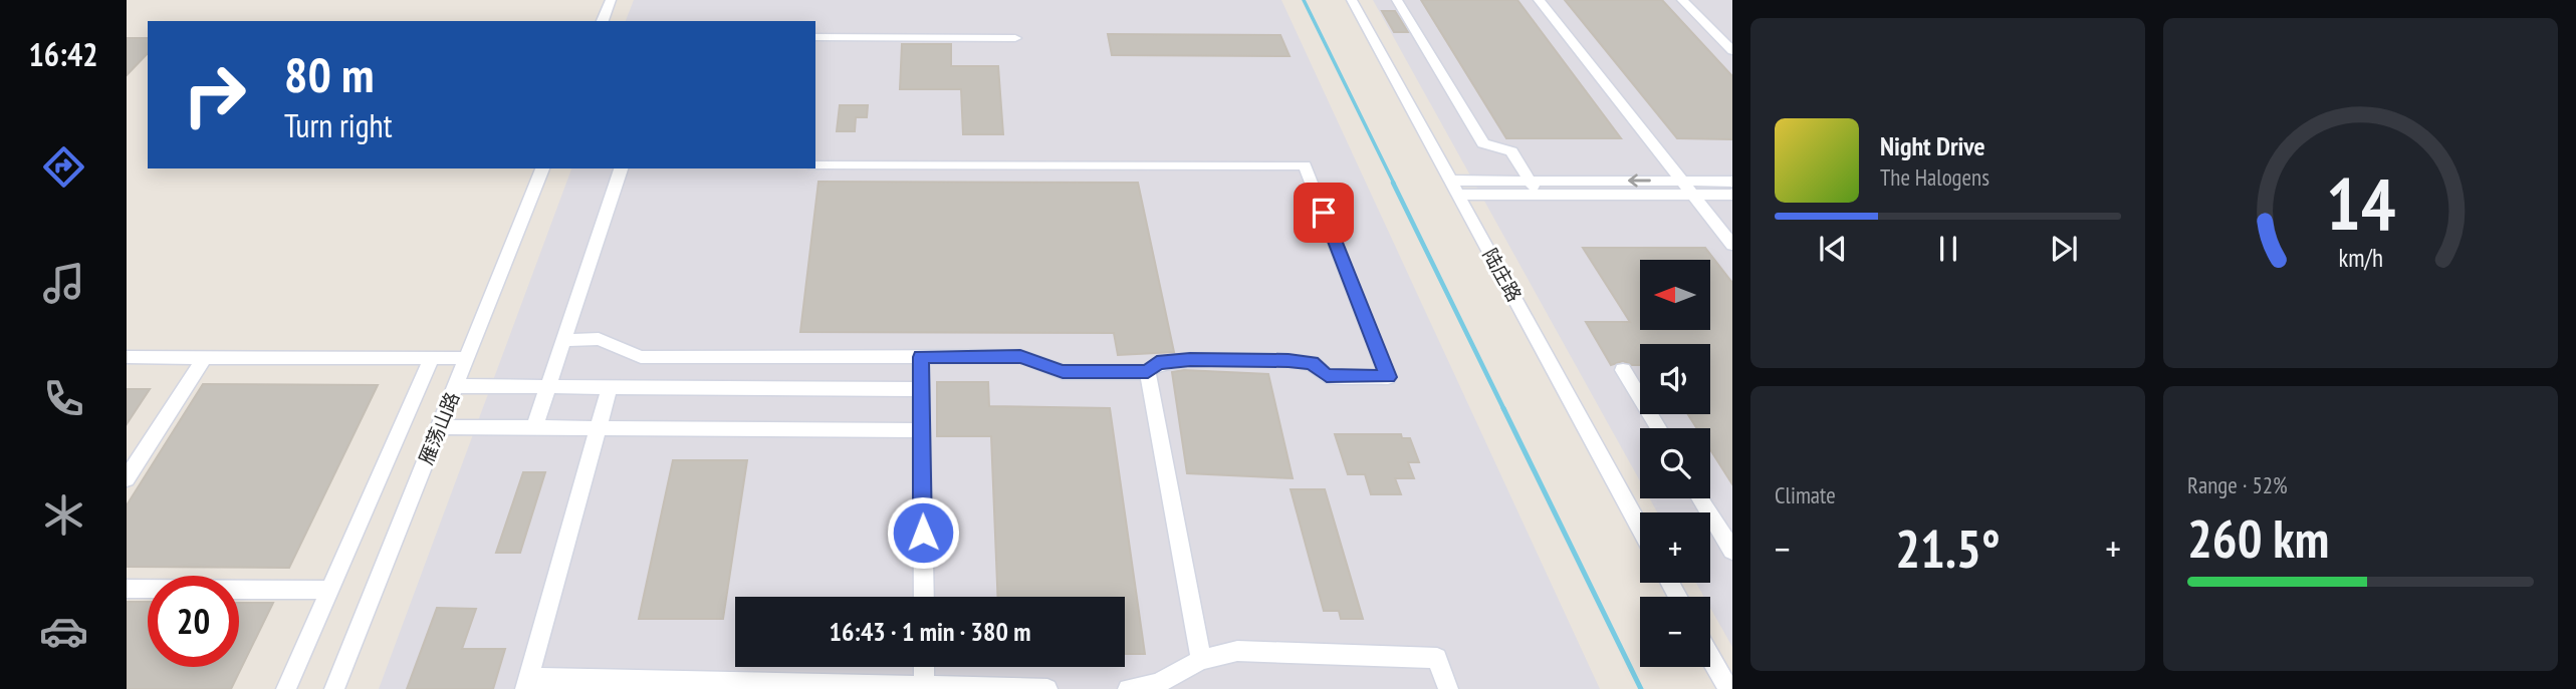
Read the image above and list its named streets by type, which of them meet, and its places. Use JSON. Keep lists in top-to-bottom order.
{
  "streets": {
    "street": ["陆庄路", "雁荡山路"]
  },
  "north": "left",
  "page": {
    "tabs": "16:42",
    "turn": ["80 m", "Turn right"],
    "song": ["Night Drive", "The Halogens"],
    "map_buttons": ["+", "−"],
    "tile": [
      "Climate",
      ["Range · 52%", "260 km"]
    ],
    "heat": ["−", "21.5°", "+"],
    "limit": "20",
    "trip": "16:43 · 1 min · 380 m",
    "gauge": ["14", "km/h"]
  }
}
